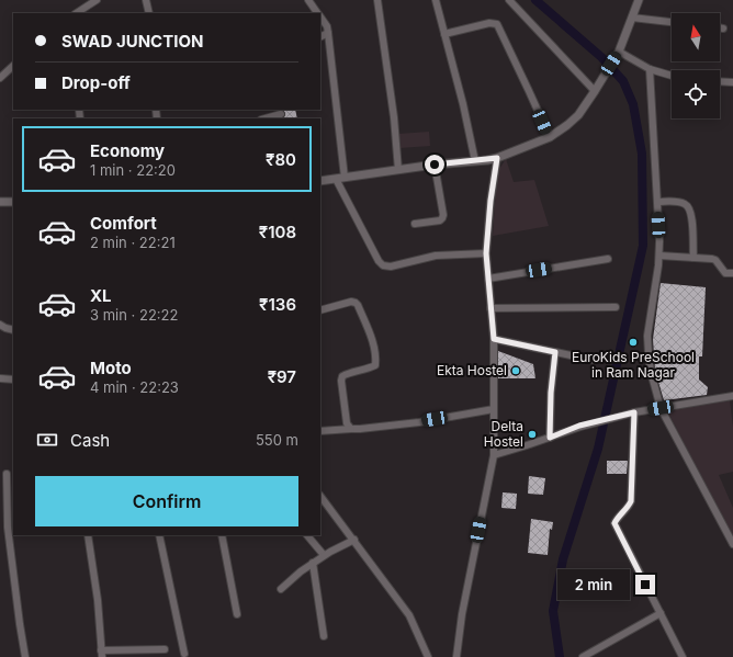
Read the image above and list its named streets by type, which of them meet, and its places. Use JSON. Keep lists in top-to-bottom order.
{
  "places": ["EuroKids PreSchool in Ram Nagar", "Ekta Hostel", "Delta Hostel"],
  "north": "top",
  "page": {
    "banner": ["SWAD JUNCTION", "Drop-off"],
    "list": [
      {
        "name": "Economy",
        "note": "1 min · 22:20",
        "value": "₹80"
      },
      {
        "name": "Comfort",
        "note": "2 min · 22:21",
        "value": "₹108"
      },
      {
        "name": "XL",
        "note": "3 min · 22:22",
        "value": "₹136"
      },
      {
        "name": "Moto",
        "note": "4 min · 22:23",
        "value": "₹97"
      }
    ],
    "pay": ["Cash", "550 m"],
    "buttons": "Confirm",
    "bubble": "2 min"
  }
}
